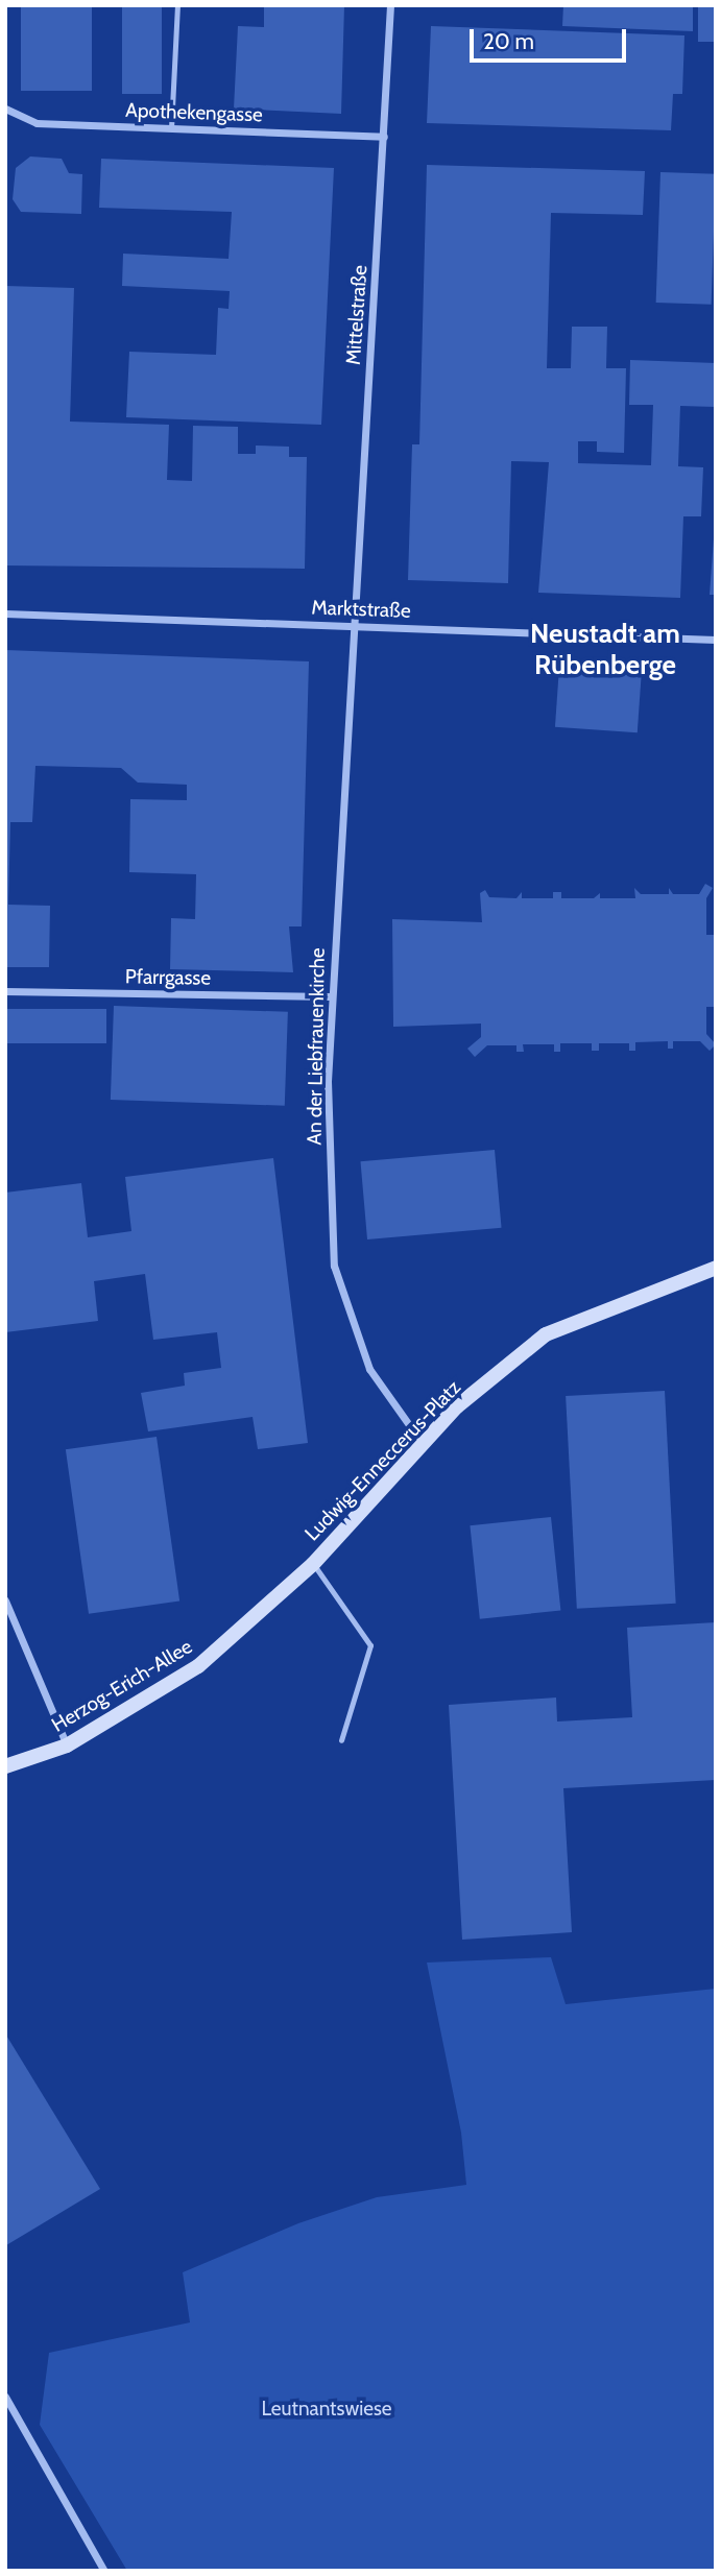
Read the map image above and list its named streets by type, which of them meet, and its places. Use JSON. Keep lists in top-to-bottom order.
{
  "streets": {
    "main road": ["Ludwig-Enneccerus-Platz", "Herzog-Erich-Allee"],
    "street": [
      "Apothekengasse",
      "Mittelstraße",
      "Marktstraße",
      "Pfarrgasse",
      "An der Liebfrauenkirche"
    ]
  },
  "crossings": [
    ["Apothekengasse", "Mittelstraße"],
    ["Mittelstraße", "Marktstraße"],
    ["Mittelstraße", "An der Liebfrauenkirche"],
    ["Marktstraße", "An der Liebfrauenkirche"],
    ["Pfarrgasse", "An der Liebfrauenkirche"],
    ["An der Liebfrauenkirche", "Ludwig-Enneccerus-Platz"],
    ["Ludwig-Enneccerus-Platz", "Herzog-Erich-Allee"]
  ],
  "districts": ["Neustadt am Rübenberge"],
  "parks": ["Leutnantswiese"],
  "scale_bar": "20 m"
}
